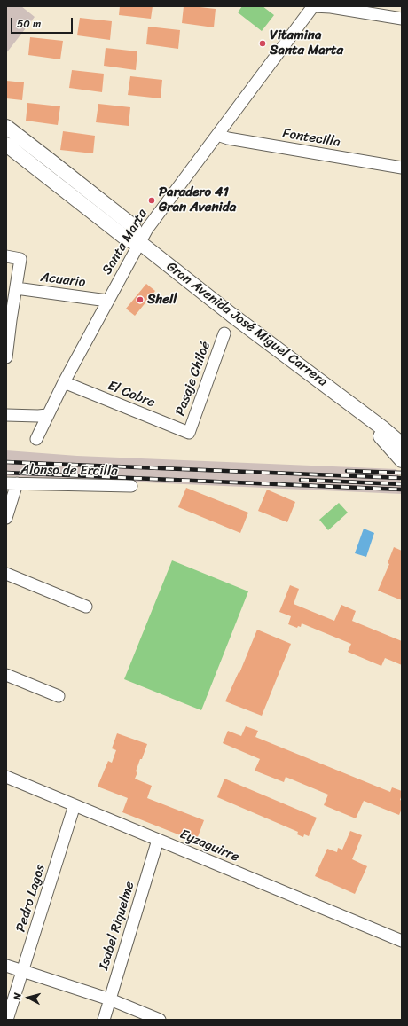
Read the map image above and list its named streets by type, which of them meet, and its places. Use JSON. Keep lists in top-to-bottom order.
{
  "streets": {
    "main road": ["Gran Avenida José Miguel Carrera"],
    "street": [
      "Fontecilla",
      "Santa Marta",
      "Acuario",
      "Pasaje Chiloé",
      "El Cobre",
      "Alonso de Ercilla",
      "Eyzaguirre",
      "Pedro Lagos",
      "Isabel Riquelme"
    ]
  },
  "crossings": [
    ["Fontecilla", "Santa Marta"],
    ["Santa Marta", "Acuario"],
    ["Santa Marta", "Gran Avenida José Miguel Carrera"],
    ["Santa Marta", "El Cobre"],
    ["Pasaje Chiloé", "El Cobre"],
    ["Eyzaguirre", "Pedro Lagos"],
    ["Eyzaguirre", "Isabel Riquelme"]
  ],
  "places": ["Vitamina Santa Marta", "Paradero 41 Gran Avenida", "Shell"],
  "scale_bar": "50 m",
  "north": "left"
}
